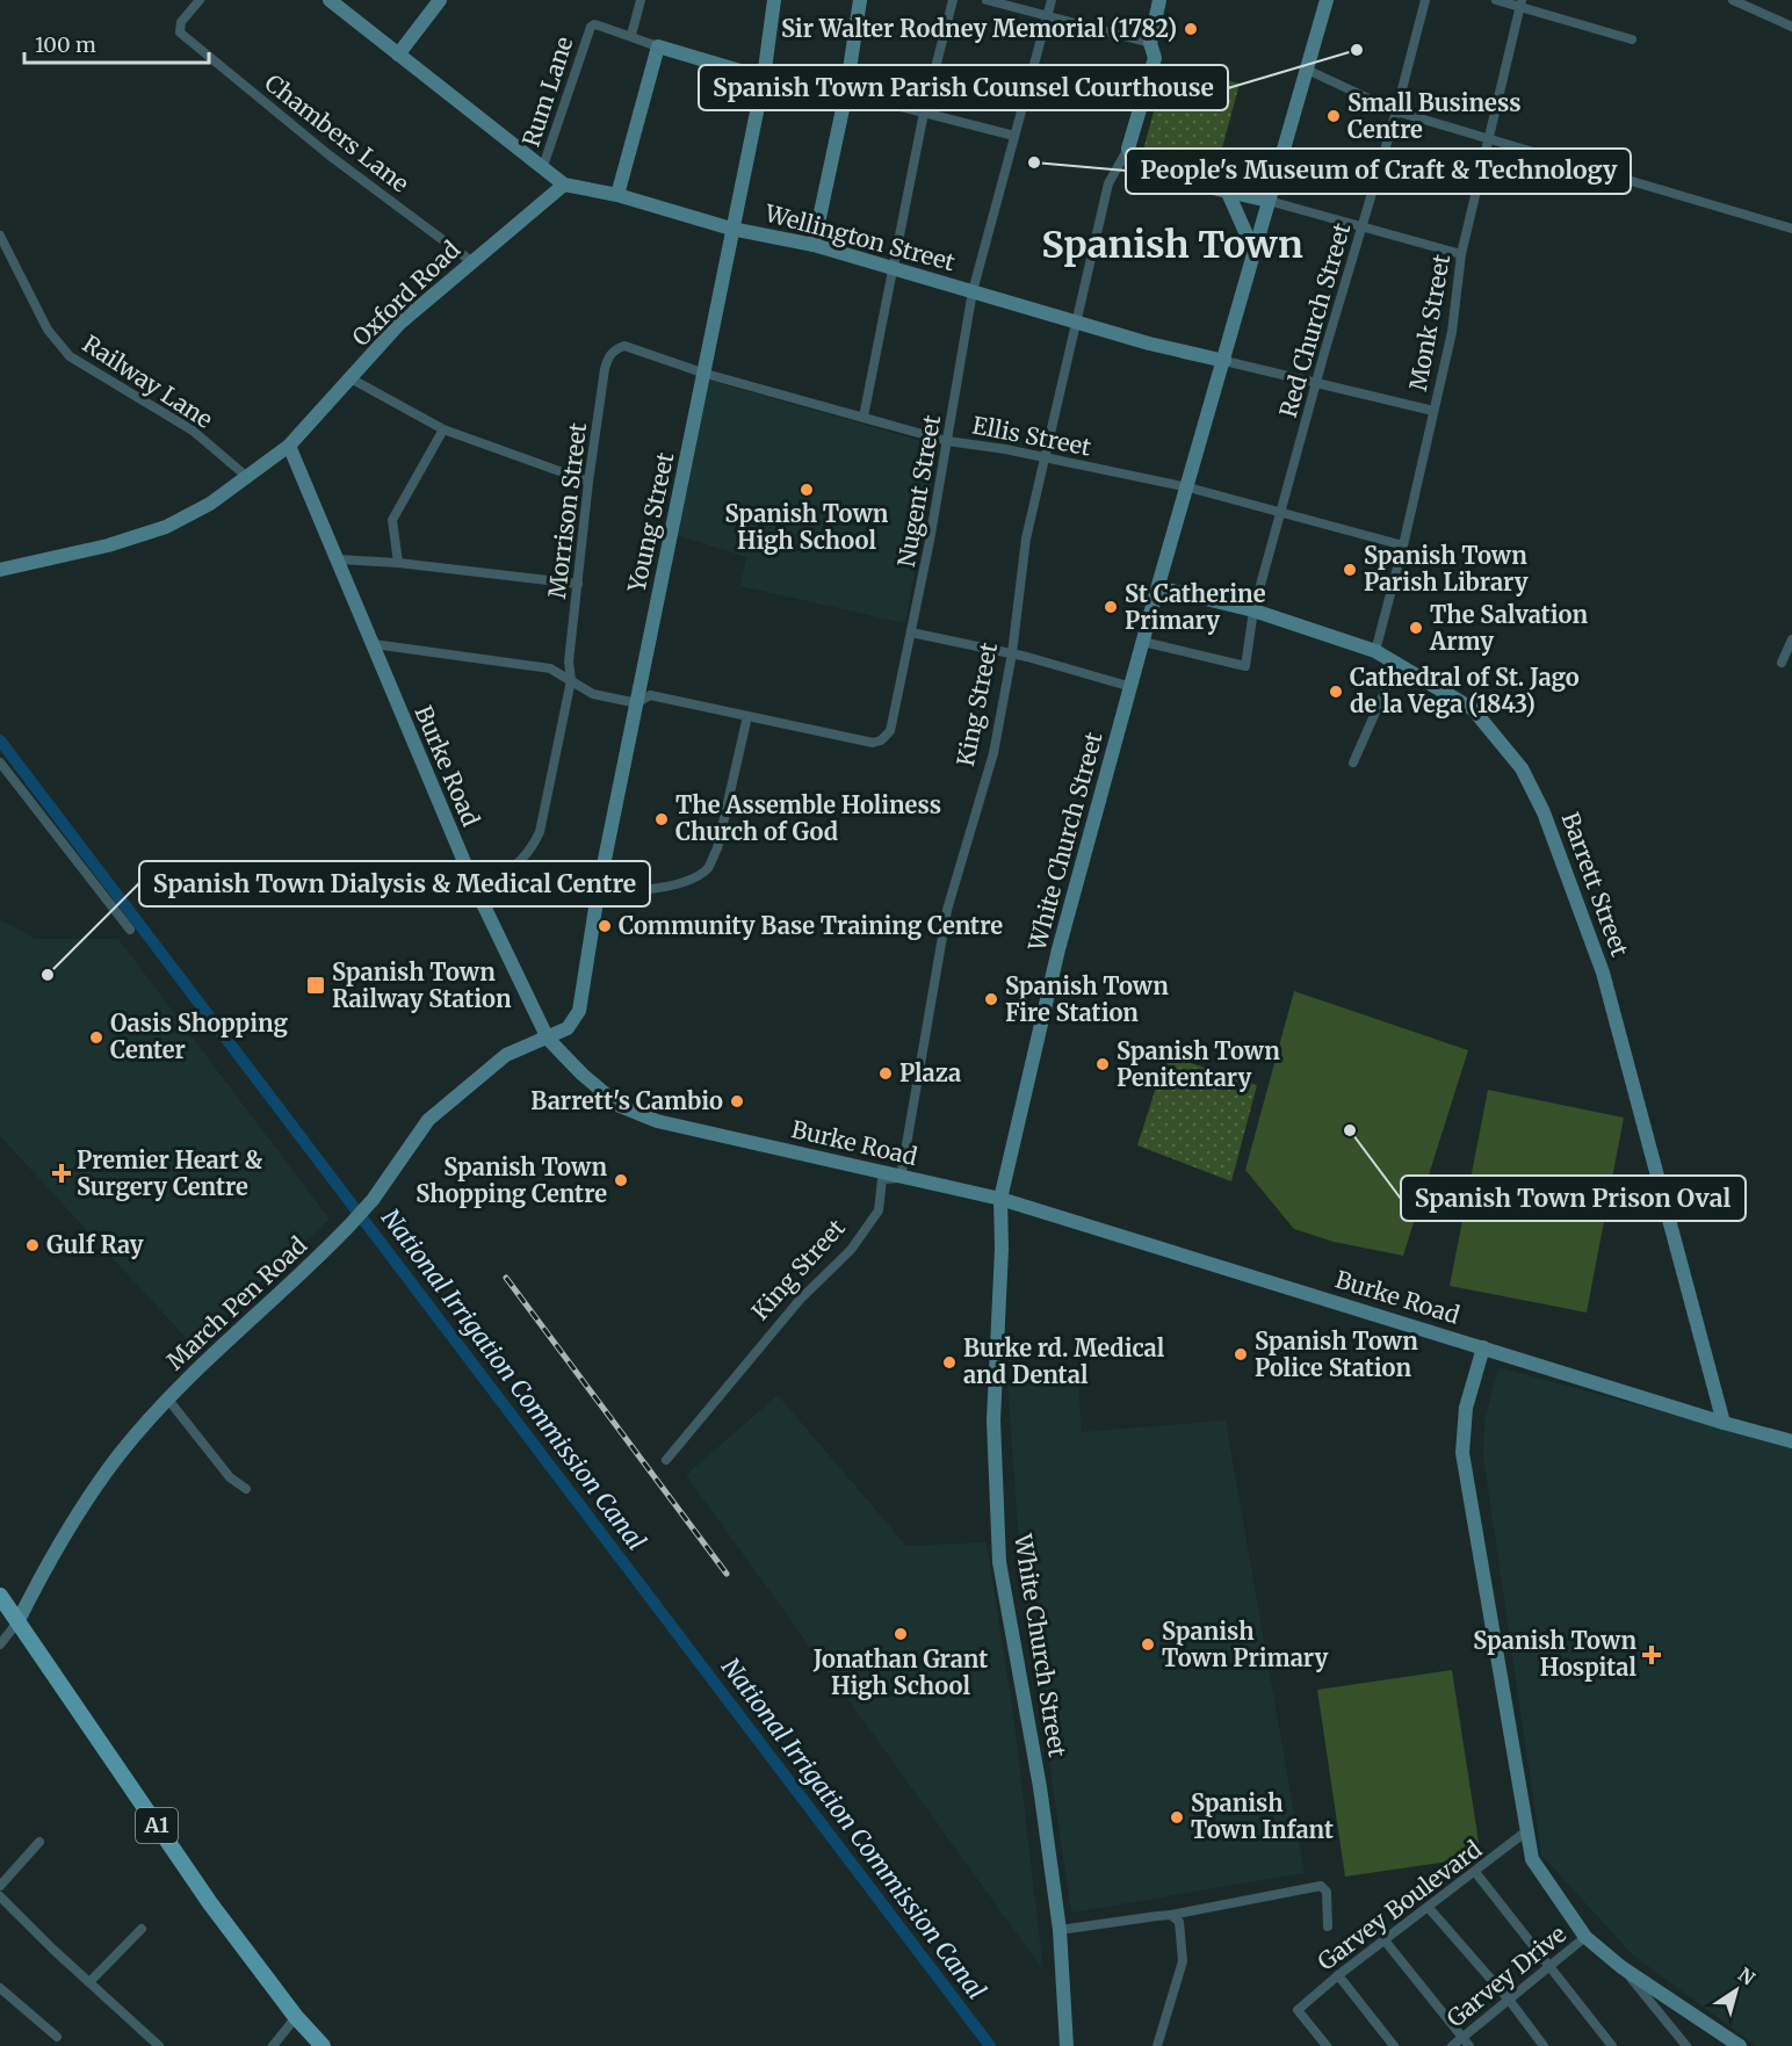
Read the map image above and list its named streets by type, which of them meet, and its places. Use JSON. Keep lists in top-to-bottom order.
{
  "streets": {
    "main road": ["A1"],
    "street": [
      "Rum Lane",
      "Chambers Lane",
      "Wellington Street",
      "Oxford Road",
      "Red Church Street",
      "Monk Street",
      "Railway Lane",
      "Ellis Street",
      "Nugent Street",
      "Morrison Street",
      "Young Street",
      "King Street",
      "Burke Road",
      "White Church Street",
      "Barrett Street",
      "March Pen Road",
      "Garvey Boulevard",
      "Garvey Drive"
    ]
  },
  "crossings": [
    ["Rum Lane", "Wellington Street"],
    ["Chambers Lane", "Oxford Road"],
    ["Wellington Street", "Oxford Road"],
    ["Wellington Street", "Red Church Street"],
    ["Wellington Street", "Monk Street"],
    ["Wellington Street", "Nugent Street"],
    ["Wellington Street", "Young Street"],
    ["Wellington Street", "King Street"],
    ["Wellington Street", "White Church Street"],
    ["Oxford Road", "Railway Lane"],
    ["Oxford Road", "Burke Road"],
    ["Red Church Street", "Ellis Street"],
    ["Red Church Street", "White Church Street"],
    ["Red Church Street", "Barrett Street"],
    ["Monk Street", "Ellis Street"],
    ["Monk Street", "Barrett Street"],
    ["Ellis Street", "Nugent Street"],
    ["Ellis Street", "Morrison Street"],
    ["Ellis Street", "Young Street"],
    ["Ellis Street", "King Street"],
    ["Ellis Street", "White Church Street"],
    ["Nugent Street", "Young Street"],
    ["Morrison Street", "Burke Road"],
    ["Young Street", "Burke Road"],
    ["Young Street", "March Pen Road"],
    ["King Street", "Burke Road"],
    ["Burke Road", "White Church Street"],
    ["Burke Road", "Barrett Street"],
    ["Burke Road", "March Pen Road"],
    ["White Church Street", "Barrett Street"],
    ["March Pen Road", "A1"]
  ],
  "districts": ["Spanish Town"],
  "water": ["National Irrigation Commission Canal"],
  "places": {
    "other": [
      "Sir Walter Rodney Memorial (1782)",
      "Spanish Town Parish Counsel Courthouse",
      "Small Business Centre",
      "People's Museum of Craft & Technology",
      "Spanish Town High School",
      "Spanish Town Parish Library",
      "St Catherine Primary",
      "The Salvation Army",
      "Cathedral of St. Jago de la Vega (1843)",
      "The Assemble Holiness Church of God",
      "Community Base Training Centre",
      "Spanish Town Dialysis & Medical Centre",
      "Spanish Town Fire Station",
      "Oasis Shopping Center",
      "Spanish Town Penitentary",
      "Plaza",
      "Barrett's Cambio",
      "Spanish Town Prison Oval",
      "Spanish Town Shopping Centre",
      "Gulf Ray",
      "Spanish Town Police Station",
      "Burke rd. Medical and Dental",
      "Jonathan Grant High School",
      "Spanish Town Primary",
      "Spanish Town Infant"
    ],
    "transit": ["Spanish Town Railway Station"],
    "health": ["Premier Heart & Surgery Centre", "Spanish Town Hospital"]
  },
  "scale_bar": "100 m",
  "north": "top right"
}
